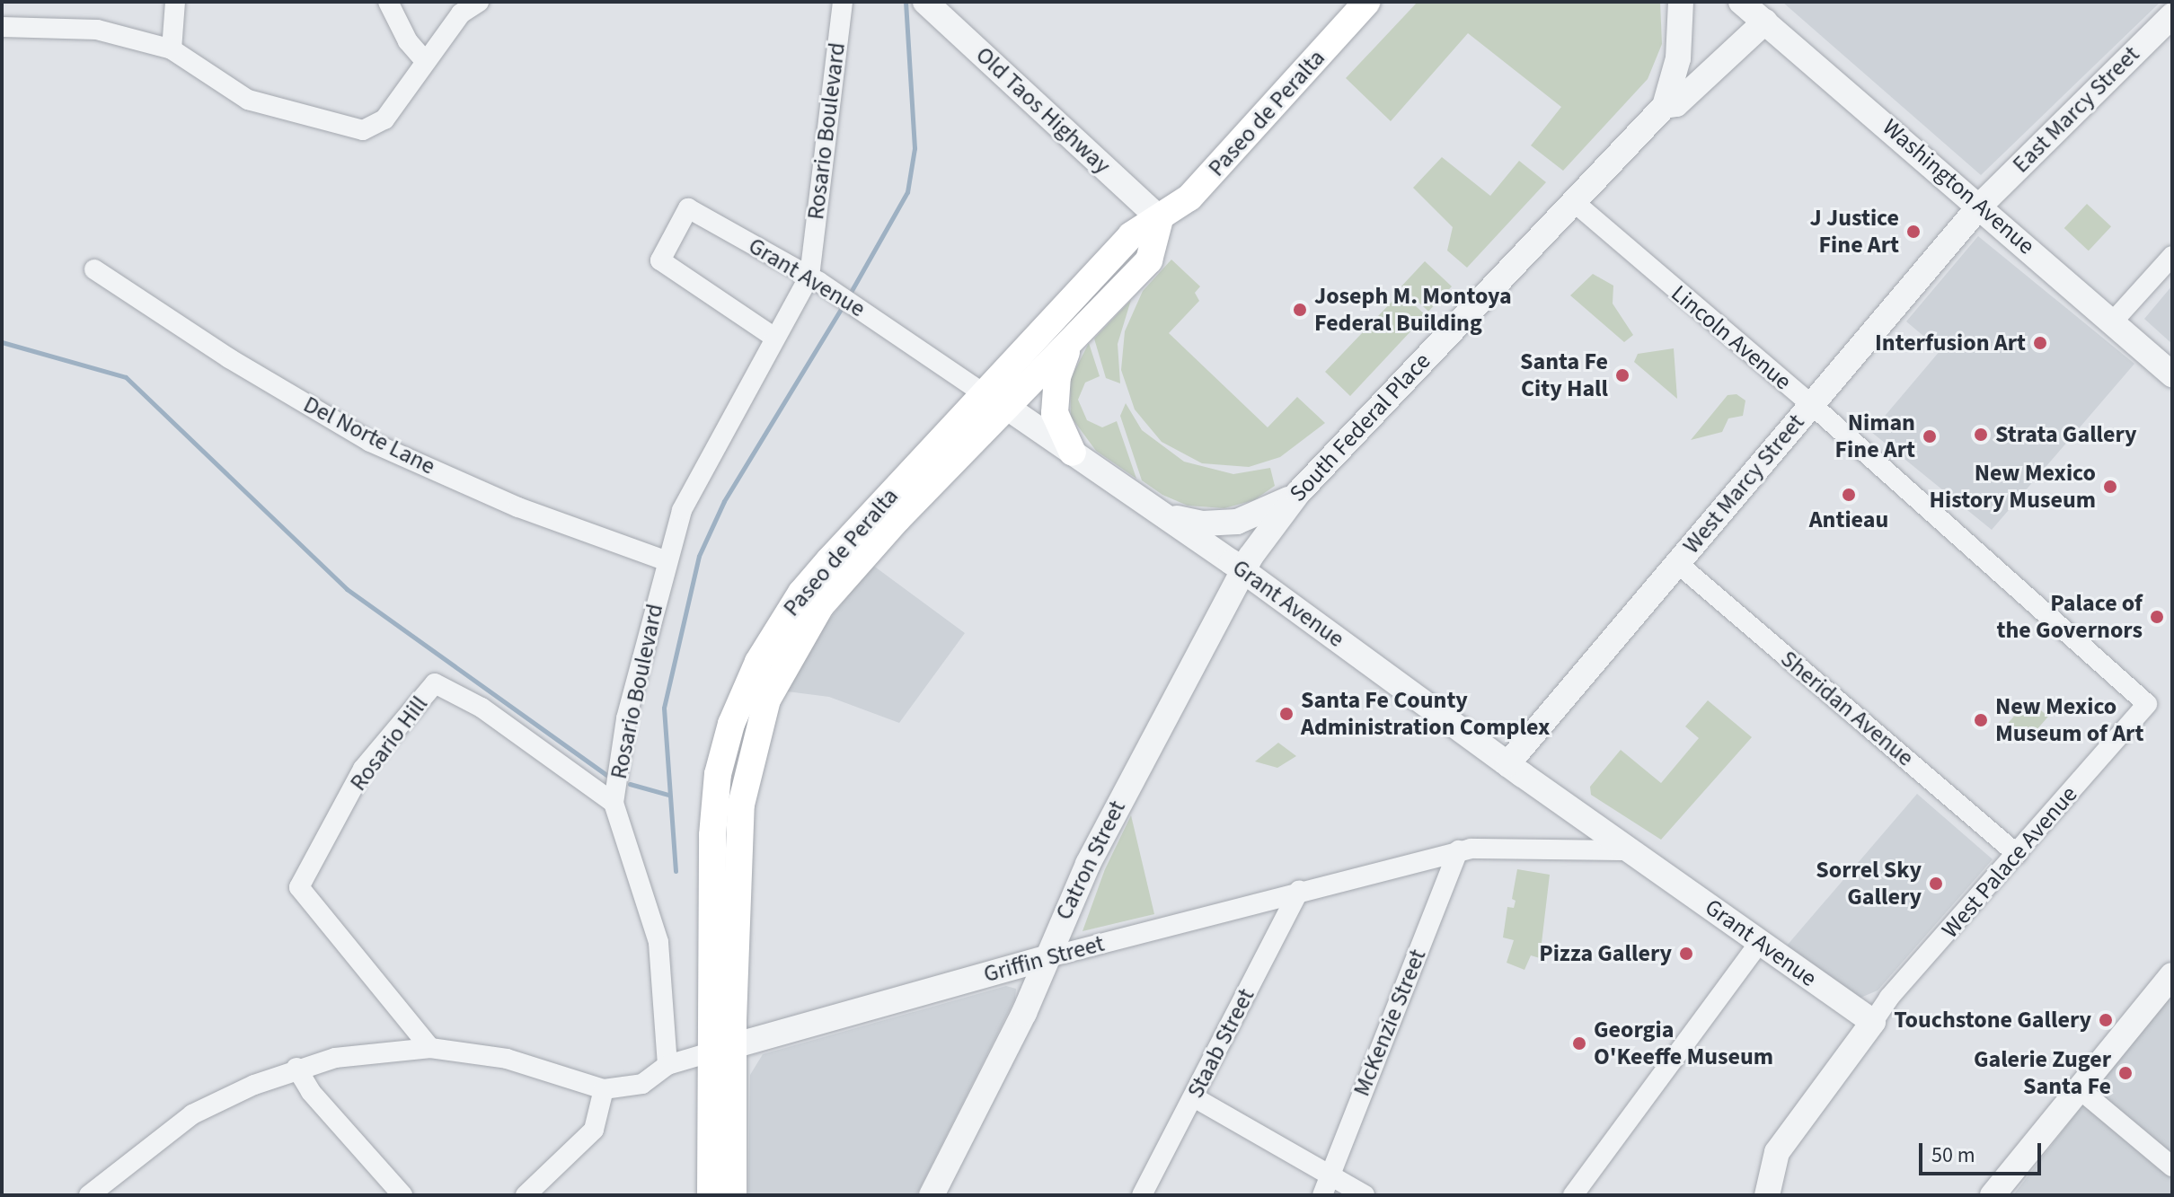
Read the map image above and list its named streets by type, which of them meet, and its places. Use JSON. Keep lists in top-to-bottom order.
{
  "streets": {
    "main road": ["Paseo de Peralta"],
    "street": [
      "East Marcy Street",
      "Old Taos Highway",
      "Rosario Boulevard",
      "Washington Avenue",
      "Grant Avenue",
      "Lincoln Avenue",
      "South Federal Place",
      "Del Norte Lane",
      "West Marcy Street",
      "Sheridan Avenue",
      "Rosario Hill",
      "Catron Street",
      "West Palace Avenue",
      "Griffin Street",
      "McKenzie Street",
      "Staab Street"
    ]
  },
  "crossings": [
    ["East Marcy Street", "Washington Avenue"],
    ["East Marcy Street", "West Marcy Street"],
    ["Old Taos Highway", "Paseo de Peralta"],
    ["Paseo de Peralta", "Grant Avenue"],
    ["Paseo de Peralta", "Griffin Street"],
    ["Rosario Boulevard", "Grant Avenue"],
    ["Rosario Boulevard", "Del Norte Lane"],
    ["Rosario Boulevard", "Rosario Hill"],
    ["Rosario Boulevard", "Griffin Street"],
    ["Washington Avenue", "West Marcy Street"],
    ["Grant Avenue", "South Federal Place"],
    ["Grant Avenue", "West Marcy Street"],
    ["Grant Avenue", "Catron Street"],
    ["Grant Avenue", "West Palace Avenue"],
    ["Grant Avenue", "Griffin Street"],
    ["Lincoln Avenue", "South Federal Place"],
    ["Lincoln Avenue", "West Marcy Street"],
    ["Lincoln Avenue", "West Palace Avenue"],
    ["South Federal Place", "Catron Street"],
    ["West Marcy Street", "Sheridan Avenue"],
    ["Sheridan Avenue", "West Palace Avenue"],
    ["Catron Street", "Griffin Street"],
    ["Griffin Street", "McKenzie Street"],
    ["Griffin Street", "Staab Street"]
  ],
  "places": [
    "J Justice Fine Art",
    "Joseph M. Montoya Federal Building",
    "Interfusion Art",
    "Santa Fe City Hall",
    "Strata Gallery",
    "Niman Fine Art",
    "New Mexico History Museum",
    "Antieau",
    "Palace of the Governors",
    "Santa Fe County Administration Complex",
    "New Mexico Museum of Art",
    "Sorrel Sky Gallery",
    "Pizza Gallery",
    "Touchstone Gallery",
    "Georgia O'Keeffe Museum",
    "Galerie Zuger Santa Fe"
  ],
  "scale_bar": "50 m"
}
